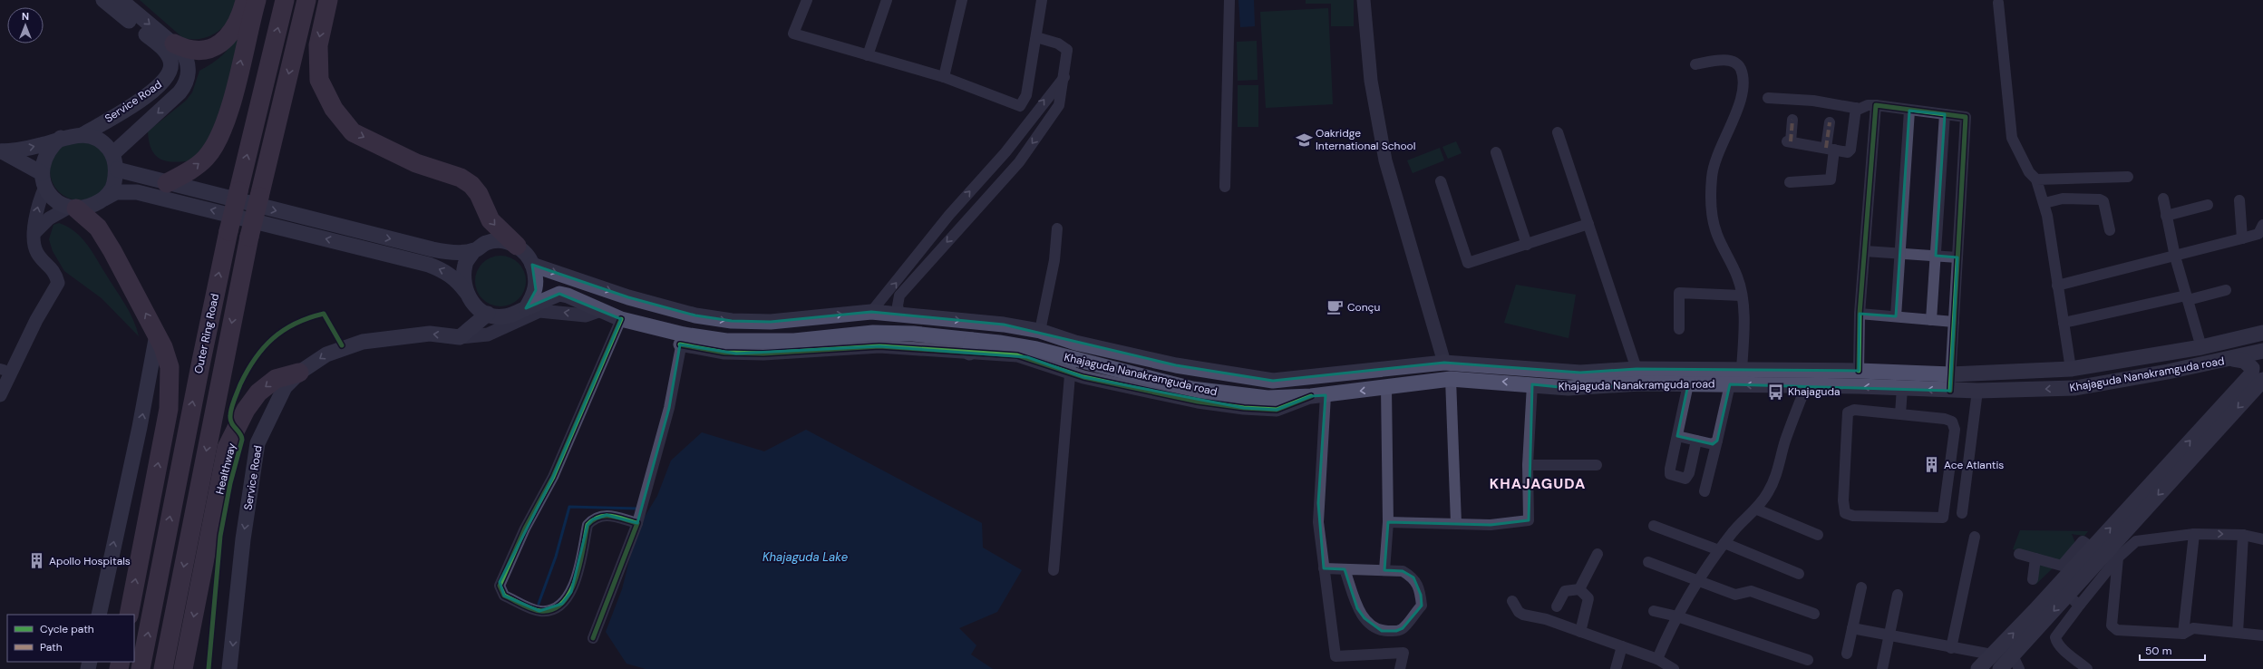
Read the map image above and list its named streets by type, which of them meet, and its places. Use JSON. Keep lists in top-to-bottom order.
{
  "streets": {
    "highway": ["Outer Ring Road"],
    "main road": ["Service Road", "Khajaguda Nanakramguda road"],
    "cycle path": ["Healthway"]
  },
  "districts": ["KHAJAGUDA"],
  "water": ["Khajaguda Lake"],
  "places": {
    "school or university": ["Oakridge International School"],
    "cafe": ["Conçu"],
    "bus stop": ["Khajaguda"],
    "building": ["Ace Atlantis", "Apollo Hospitals"]
  },
  "legend": ["Cycle path", "Path"],
  "scale_bar": "50 m",
  "north": "top"
}
